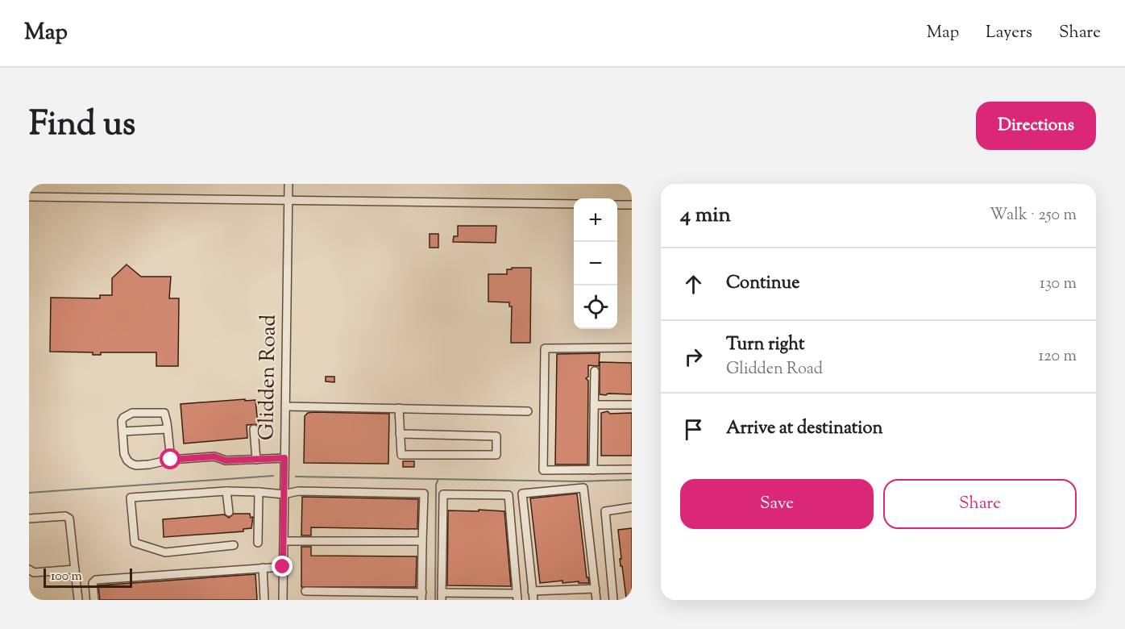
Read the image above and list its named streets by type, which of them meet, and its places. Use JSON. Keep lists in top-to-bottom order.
{
  "streets": {
    "street": ["Glidden Road"]
  },
  "scale_bar": "100 m",
  "page": {
    "header": "Map",
    "nav": ["Map", "Layers", "Share"],
    "title": "Find us",
    "buttons": [
      "Directions",
      ["Save", "Share"]
    ],
    "heading": ["4 min", "Walk · 250 m"],
    "map_buttons": ["+", "−"],
    "list": [
      ["Continue", "130 m"],
      ["Turn right", "Glidden Road", "120 m"],
      "Arrive at destination"
    ],
    "scale": "100 m"
  }
}
